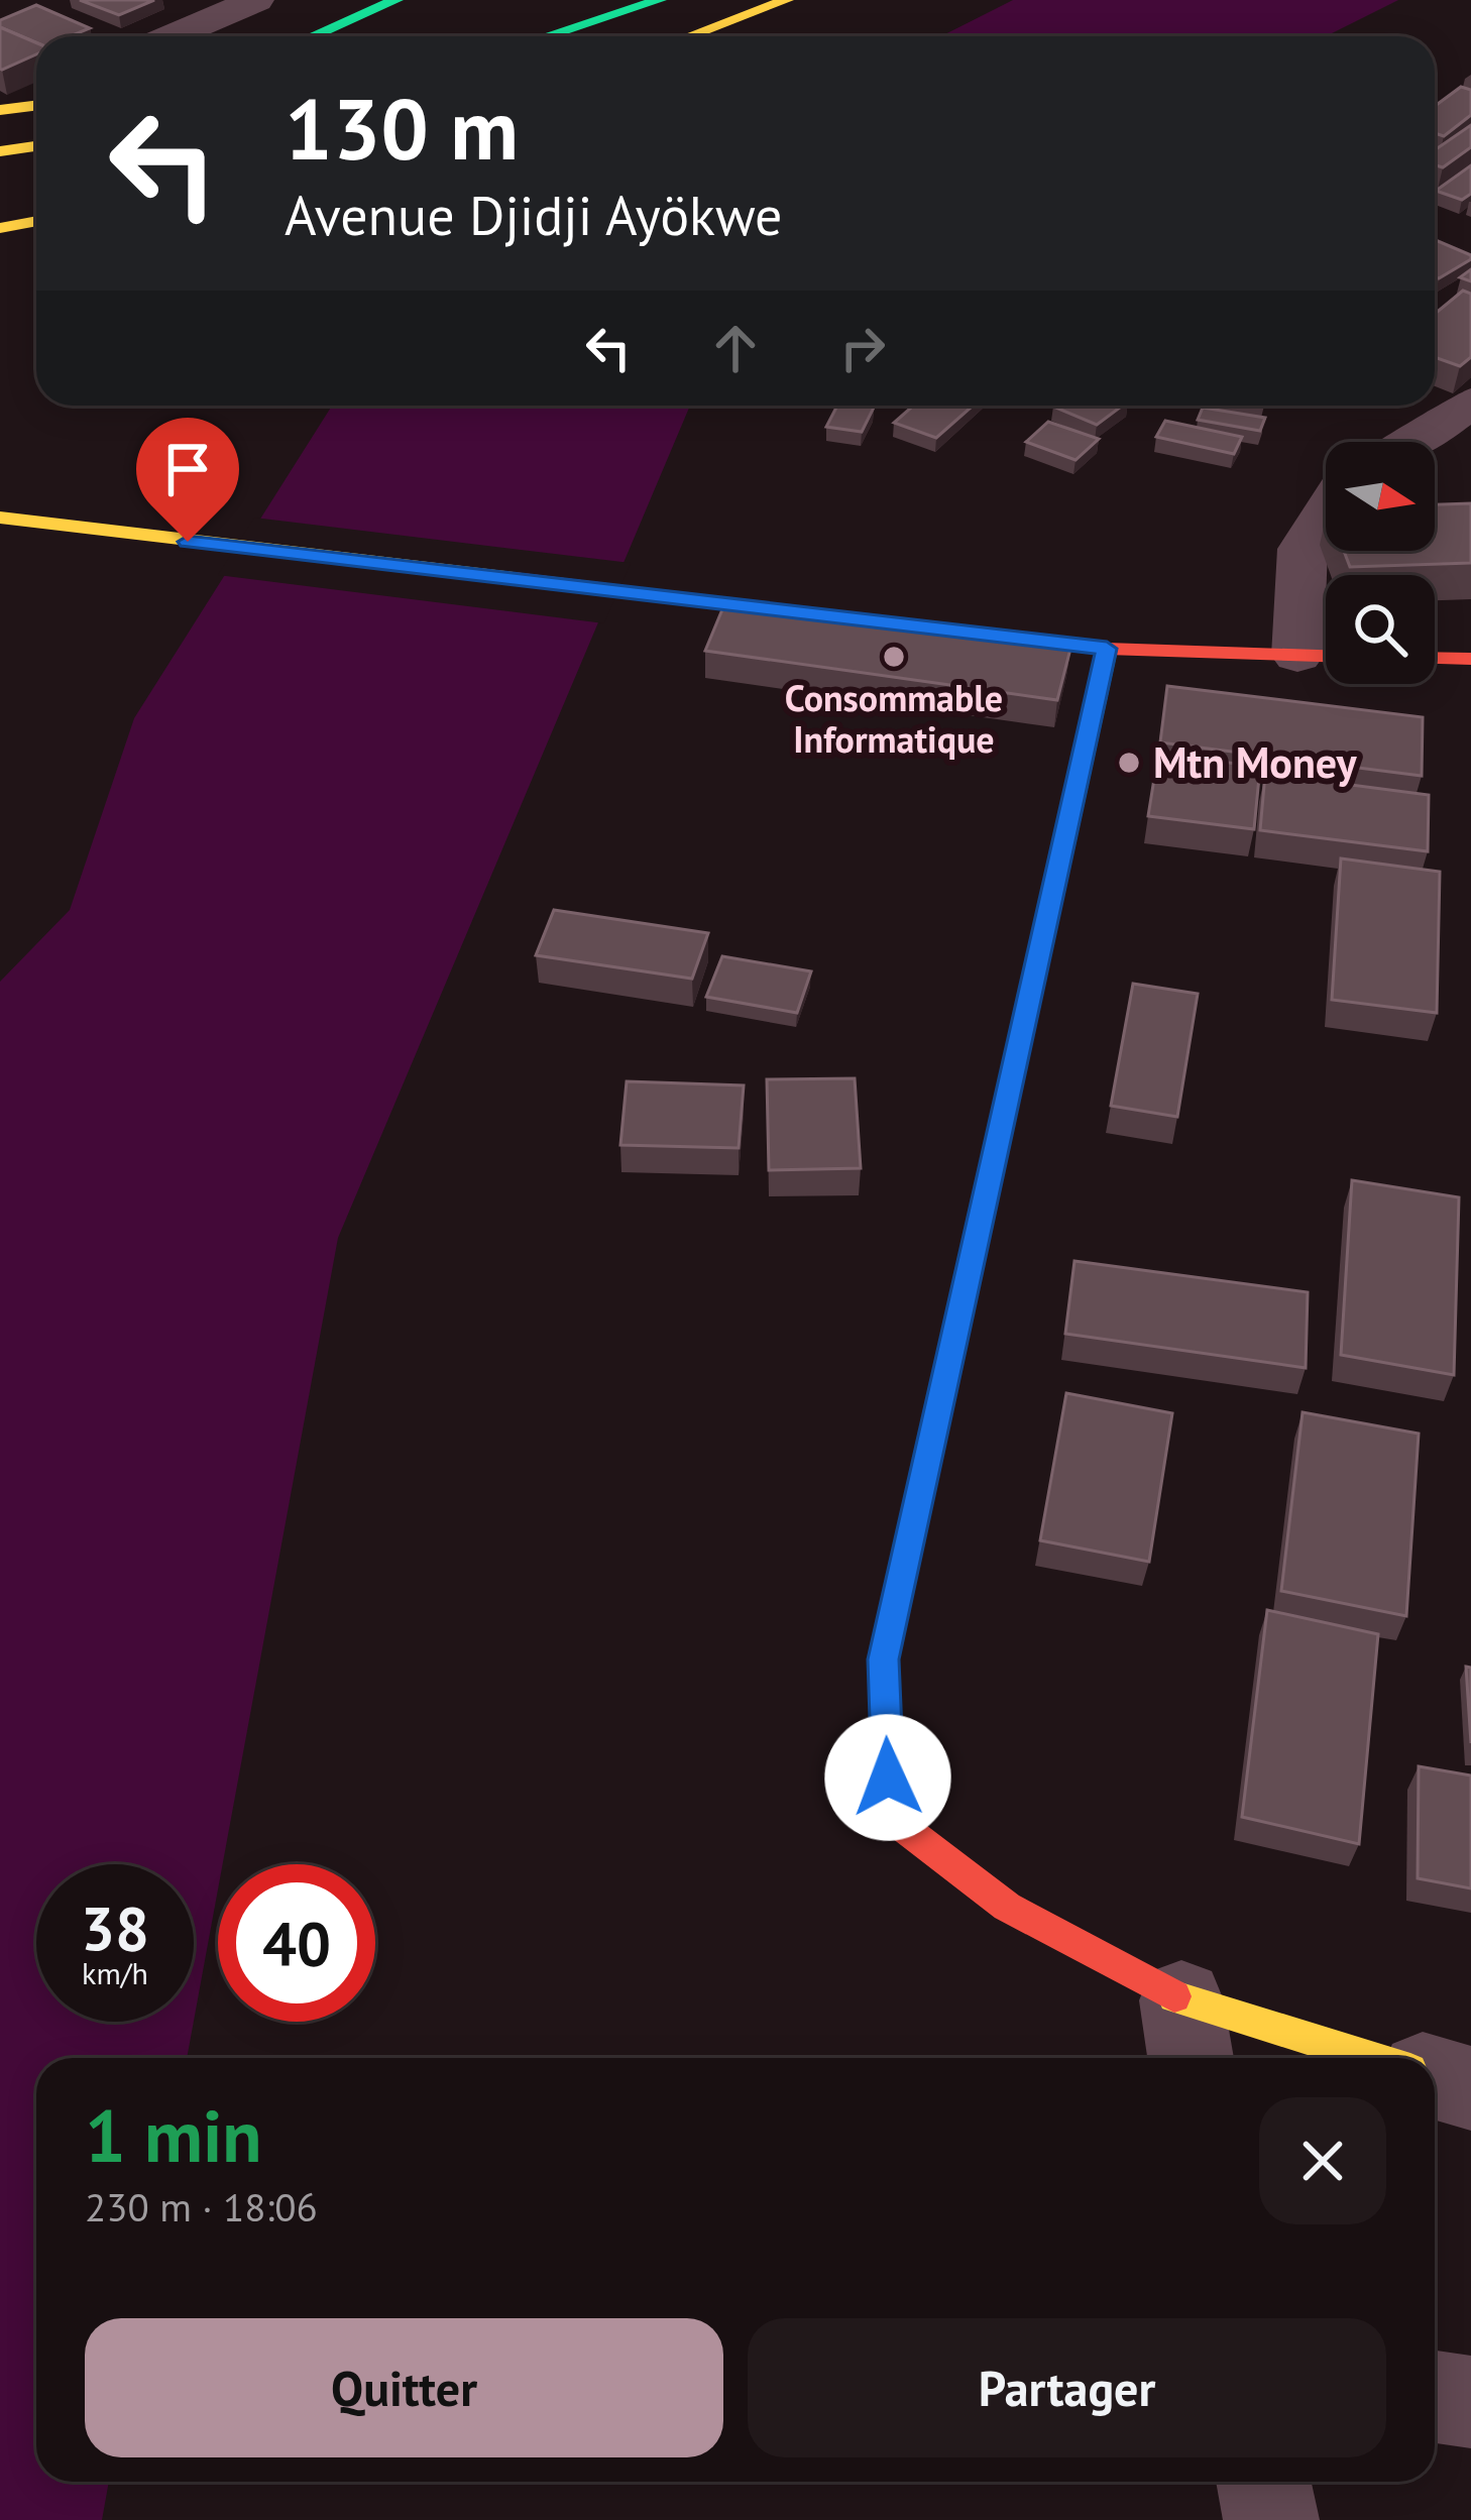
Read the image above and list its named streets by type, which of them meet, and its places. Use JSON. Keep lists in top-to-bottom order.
{
  "places": ["Consommable Informatique", "Mtn Money"],
  "north": "right",
  "page": {
    "turn": ["130 m", "Avenue Djidji Ayökwe"],
    "speed": "38 km/h",
    "limit": "40",
    "heading": ["1 min", "230 m · 18:06"],
    "buttons": ["Quitter", "Partager"]
  }
}
